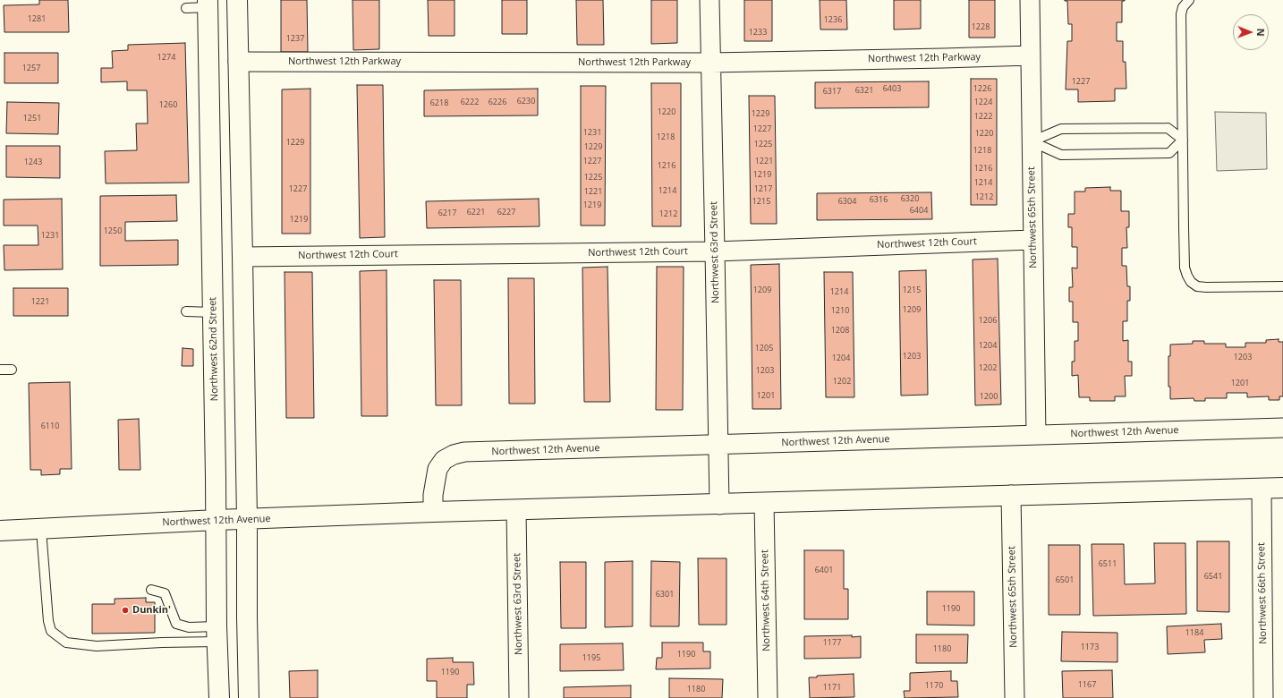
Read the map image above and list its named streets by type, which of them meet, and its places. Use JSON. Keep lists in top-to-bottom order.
{
  "streets": {
    "main road": ["Northwest 62nd Street", "Northwest 12th Avenue"],
    "street": [
      "Northwest 12th Parkway",
      "Northwest 65th Street",
      "Northwest 12th Court",
      "Northwest 63rd Street",
      "Northwest 66th Street",
      "Northwest 64th Street"
    ]
  },
  "crossings": [
    ["Northwest 12th Parkway", "Northwest 65th Street"],
    ["Northwest 12th Parkway", "Northwest 63rd Street"],
    ["Northwest 65th Street", "Northwest 12th Court"],
    ["Northwest 65th Street", "Northwest 12th Avenue"],
    ["Northwest 12th Court", "Northwest 63rd Street"],
    ["Northwest 63rd Street", "Northwest 12th Avenue"],
    ["Northwest 62nd Street", "Northwest 12th Avenue"],
    ["Northwest 12th Avenue", "Northwest 66th Street"],
    ["Northwest 12th Avenue", "Northwest 64th Street"]
  ],
  "places": ["Dunkin'"],
  "house_numbers": [
    "1281",
    "1236",
    "1228",
    "1233",
    "1237",
    "1274",
    "1257",
    "1227",
    "6403",
    "1226",
    "6321",
    "6317",
    "6230",
    "6222",
    "6226",
    "1224",
    "6218",
    "1260",
    "1220",
    "1229",
    "1222",
    "1251",
    "1227",
    "1231",
    "1220",
    "1218",
    "1229",
    "1225",
    "1229",
    "1218",
    "1227",
    "1221",
    "1243",
    "1216",
    "1216",
    "1219",
    "1225",
    "1214",
    "1227",
    "1217",
    "1214",
    "1221",
    "1212",
    "6320",
    "6316",
    "1215",
    "6304",
    "1219",
    "6404",
    "6221",
    "6227",
    "6217",
    "1212",
    "1219",
    "1250",
    "1231",
    "1209",
    "1215",
    "1214",
    "1221",
    "1209",
    "1210",
    "1206",
    "1208",
    "1204",
    "1205",
    "1203",
    "1203",
    "1204",
    "1202",
    "1203",
    "1202",
    "1201",
    "1201",
    "1200",
    "6110",
    "6511",
    "6401",
    "6541",
    "6501",
    "6301",
    "1190",
    "1184",
    "1177",
    "1173",
    "1180",
    "1190",
    "1195",
    "1190",
    "1167",
    "1170",
    "1171",
    "1180"
  ],
  "north": "right"
}
